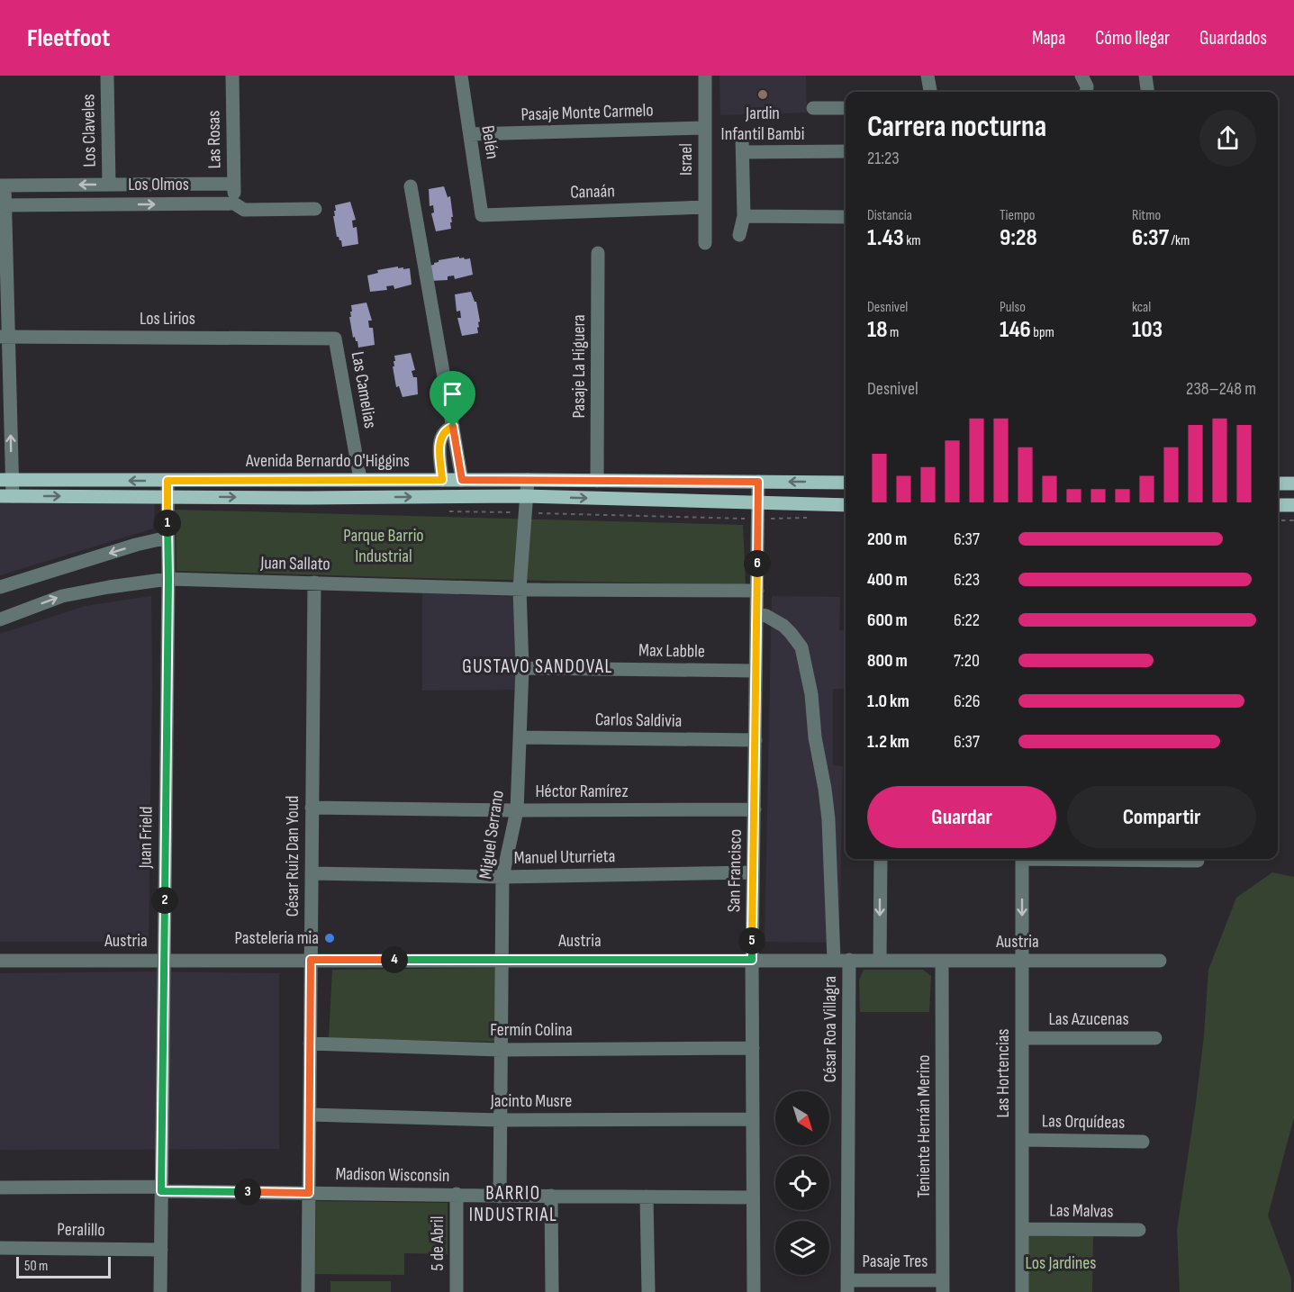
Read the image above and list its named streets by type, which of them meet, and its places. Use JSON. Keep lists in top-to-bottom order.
{
  "streets": {
    "main road": ["Avenida Bernardo O'Higgins"],
    "street": [
      "Pasaje Monte Carmelo",
      "Los Claveles",
      "Las Rosas",
      "Belén",
      "Israel",
      "Los Olmos",
      "Canaán",
      "Los Lirios",
      "Pasaje La Higuera",
      "Las Camelias",
      "Juan Sallato",
      "Max Labble",
      "Carlos Saldivia",
      "Héctor Ramírez",
      "Miguel Serrano",
      "Juan Frield",
      "César Ruiz Dan Youd",
      "Manuel Uturrieta",
      "San Francisco",
      "Austria",
      "Las Azucenas",
      "César Roa Villagra",
      "Fermín Colina",
      "Las Hortencias",
      "Jacinto Musre",
      "Las Orquídeas",
      "Teniente Hernán Merino",
      "Madison Wisconsin",
      "Las Malvas",
      "Peralillo",
      "5 de Abril",
      "Pasaje Tres"
    ]
  },
  "crossings": [
    ["Pasaje Monte Carmelo", "Belén"],
    ["Pasaje Monte Carmelo", "Israel"],
    ["Los Claveles", "Los Olmos"],
    ["Las Rosas", "Los Olmos"],
    ["Belén", "Canaán"],
    ["Israel", "Canaán"],
    ["Los Lirios", "Las Camelias"],
    ["Pasaje La Higuera", "Avenida Bernardo O'Higgins"],
    ["Las Camelias", "Avenida Bernardo O'Higgins"],
    ["Avenida Bernardo O'Higgins", "Miguel Serrano"],
    ["Avenida Bernardo O'Higgins", "Juan Frield"],
    ["Avenida Bernardo O'Higgins", "San Francisco"],
    ["Juan Sallato", "Miguel Serrano"],
    ["Juan Sallato", "Juan Frield"],
    ["Juan Sallato", "César Ruiz Dan Youd"],
    ["Juan Sallato", "San Francisco"],
    ["Max Labble", "Miguel Serrano"],
    ["Max Labble", "San Francisco"],
    ["Carlos Saldivia", "Miguel Serrano"],
    ["Carlos Saldivia", "San Francisco"],
    ["Héctor Ramírez", "Miguel Serrano"],
    ["Héctor Ramírez", "César Ruiz Dan Youd"],
    ["Héctor Ramírez", "San Francisco"],
    ["Miguel Serrano", "Manuel Uturrieta"],
    ["Miguel Serrano", "Austria"],
    ["Miguel Serrano", "Fermín Colina"],
    ["Miguel Serrano", "Jacinto Musre"],
    ["Miguel Serrano", "Madison Wisconsin"],
    ["Juan Frield", "Austria"],
    ["Juan Frield", "Madison Wisconsin"],
    ["Juan Frield", "Peralillo"],
    ["César Ruiz Dan Youd", "Manuel Uturrieta"],
    ["César Ruiz Dan Youd", "Austria"],
    ["César Ruiz Dan Youd", "Fermín Colina"],
    ["César Ruiz Dan Youd", "Jacinto Musre"],
    ["César Ruiz Dan Youd", "Madison Wisconsin"],
    ["Manuel Uturrieta", "San Francisco"],
    ["San Francisco", "Austria"],
    ["San Francisco", "Fermín Colina"],
    ["San Francisco", "Jacinto Musre"],
    ["San Francisco", "Madison Wisconsin"],
    ["Austria", "César Roa Villagra"],
    ["Austria", "Las Hortencias"],
    ["Austria", "Teniente Hernán Merino"],
    ["Las Azucenas", "Las Hortencias"],
    ["César Roa Villagra", "Pasaje Tres"],
    ["Las Hortencias", "Las Orquídeas"],
    ["Las Hortencias", "Las Malvas"],
    ["Teniente Hernán Merino", "Pasaje Tres"],
    ["Madison Wisconsin", "5 de Abril"]
  ],
  "districts": ["GUSTAVO SANDOVAL", "BARRIO INDUSTRIAL"],
  "parks": ["Parque Barrio Industrial", "Los Jardines"],
  "places": ["Jardin Infantil Bambi", "Pasteleria mia"],
  "scale_bar": "50 m",
  "north": "bottom right",
  "page": {
    "header": "Fleetfoot",
    "nav": ["Mapa", "Cómo llegar", "Guardados"],
    "heading": ["Carrera nocturna", "21:23"],
    "stats": [
      ["Distancia", "1.43 km"],
      ["Tiempo", "9:28"],
      ["Ritmo", "6:37 /km"],
      ["Desnivel", "18 m"],
      ["Pulso", "146 bpm"],
      ["kcal", "103"]
    ],
    "chart": ["Desnivel", "238–248 m"],
    "pins": [
      "1",
      "6",
      "2",
      "5",
      "4",
      "3"
    ],
    "list": [
      {
        "name": "200 m",
        "note": "6:37"
      },
      {
        "name": "400 m",
        "note": "6:23"
      },
      {
        "name": "600 m",
        "note": "6:22"
      },
      {
        "name": "800 m",
        "note": "7:20"
      },
      {
        "name": "1.0 km",
        "note": "6:26"
      },
      {
        "name": "1.2 km",
        "note": "6:37"
      }
    ],
    "buttons": ["Guardar", "Compartir"],
    "scale": "50 m"
  }
}
